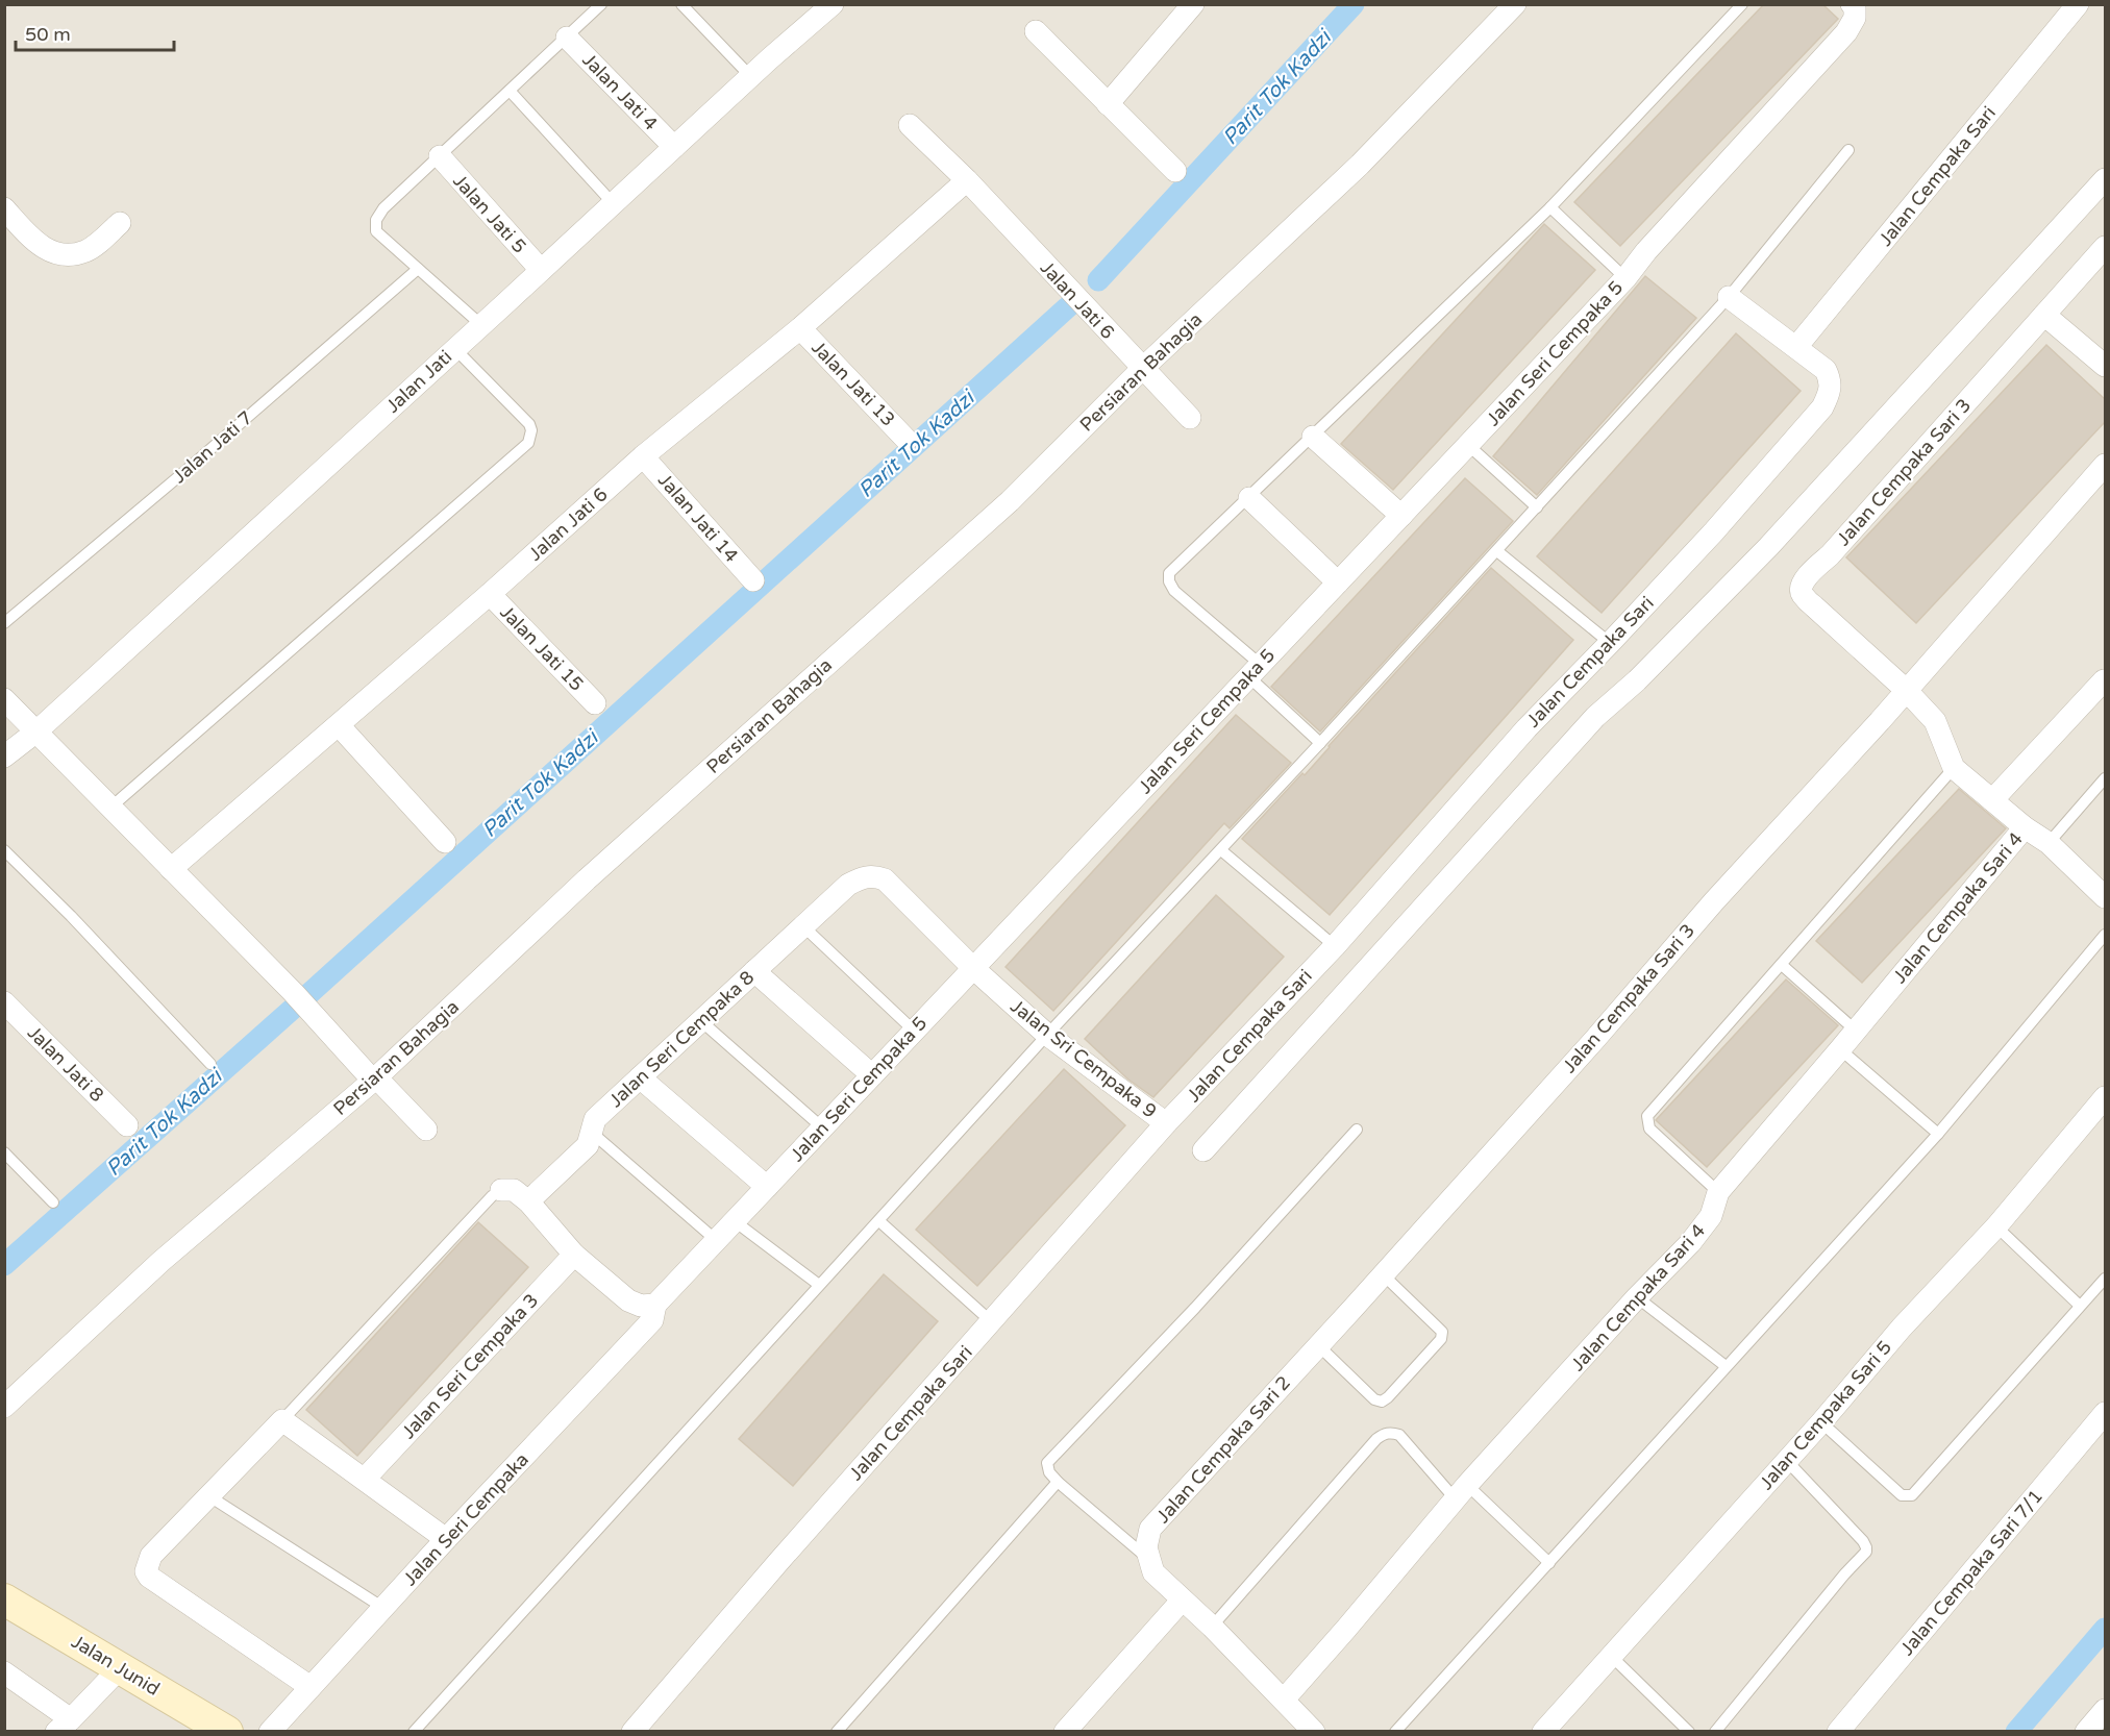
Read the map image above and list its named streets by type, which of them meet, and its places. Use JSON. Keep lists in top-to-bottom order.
{
  "streets": {
    "street": [
      "Jalan Jati 4",
      "Jalan Cempaka Sari",
      "Jalan Jati 5",
      "Jalan Jati 6",
      "Jalan Seri Cempaka 5",
      "Persiaran Bahagia",
      "Jalan Jati",
      "Jalan Jati 13",
      "Jalan Cempaka Sari 3",
      "Jalan Jati 14",
      "Jalan Jati 15",
      "Jalan Cempaka Sari 4",
      "Jalan Seri Cempaka 8",
      "Jalan Sri Cempaka 9",
      "Jalan Jati 8",
      "Jalan Seri Cempaka 3",
      "Jalan Cempaka Sari 5",
      "Jalan Cempaka Sari 2",
      "Jalan Seri Cempaka",
      "Jalan Cempaka Sari 7/1",
      "Jalan Junid"
    ],
    "lane": ["Jalan Jati 7"]
  },
  "crossings": [
    ["Jalan Jati 4", "Jalan Jati"],
    ["Jalan Cempaka Sari", "Jalan Sri Cempaka 9"],
    ["Jalan Jati 5", "Jalan Jati"],
    ["Jalan Jati 6", "Persiaran Bahagia"],
    ["Jalan Jati 6", "Jalan Jati 13"],
    ["Jalan Jati 6", "Jalan Jati 14"],
    ["Jalan Jati 6", "Jalan Jati 15"],
    ["Jalan Seri Cempaka 5", "Jalan Sri Cempaka 9"],
    ["Jalan Seri Cempaka 5", "Jalan Seri Cempaka"],
    ["Jalan Cempaka Sari 3", "Jalan Cempaka Sari 2"],
    ["Jalan Seri Cempaka 8", "Jalan Sri Cempaka 9"]
  ],
  "water": ["Parit Tok Kadzi"],
  "scale_bar": "50 m"
}
